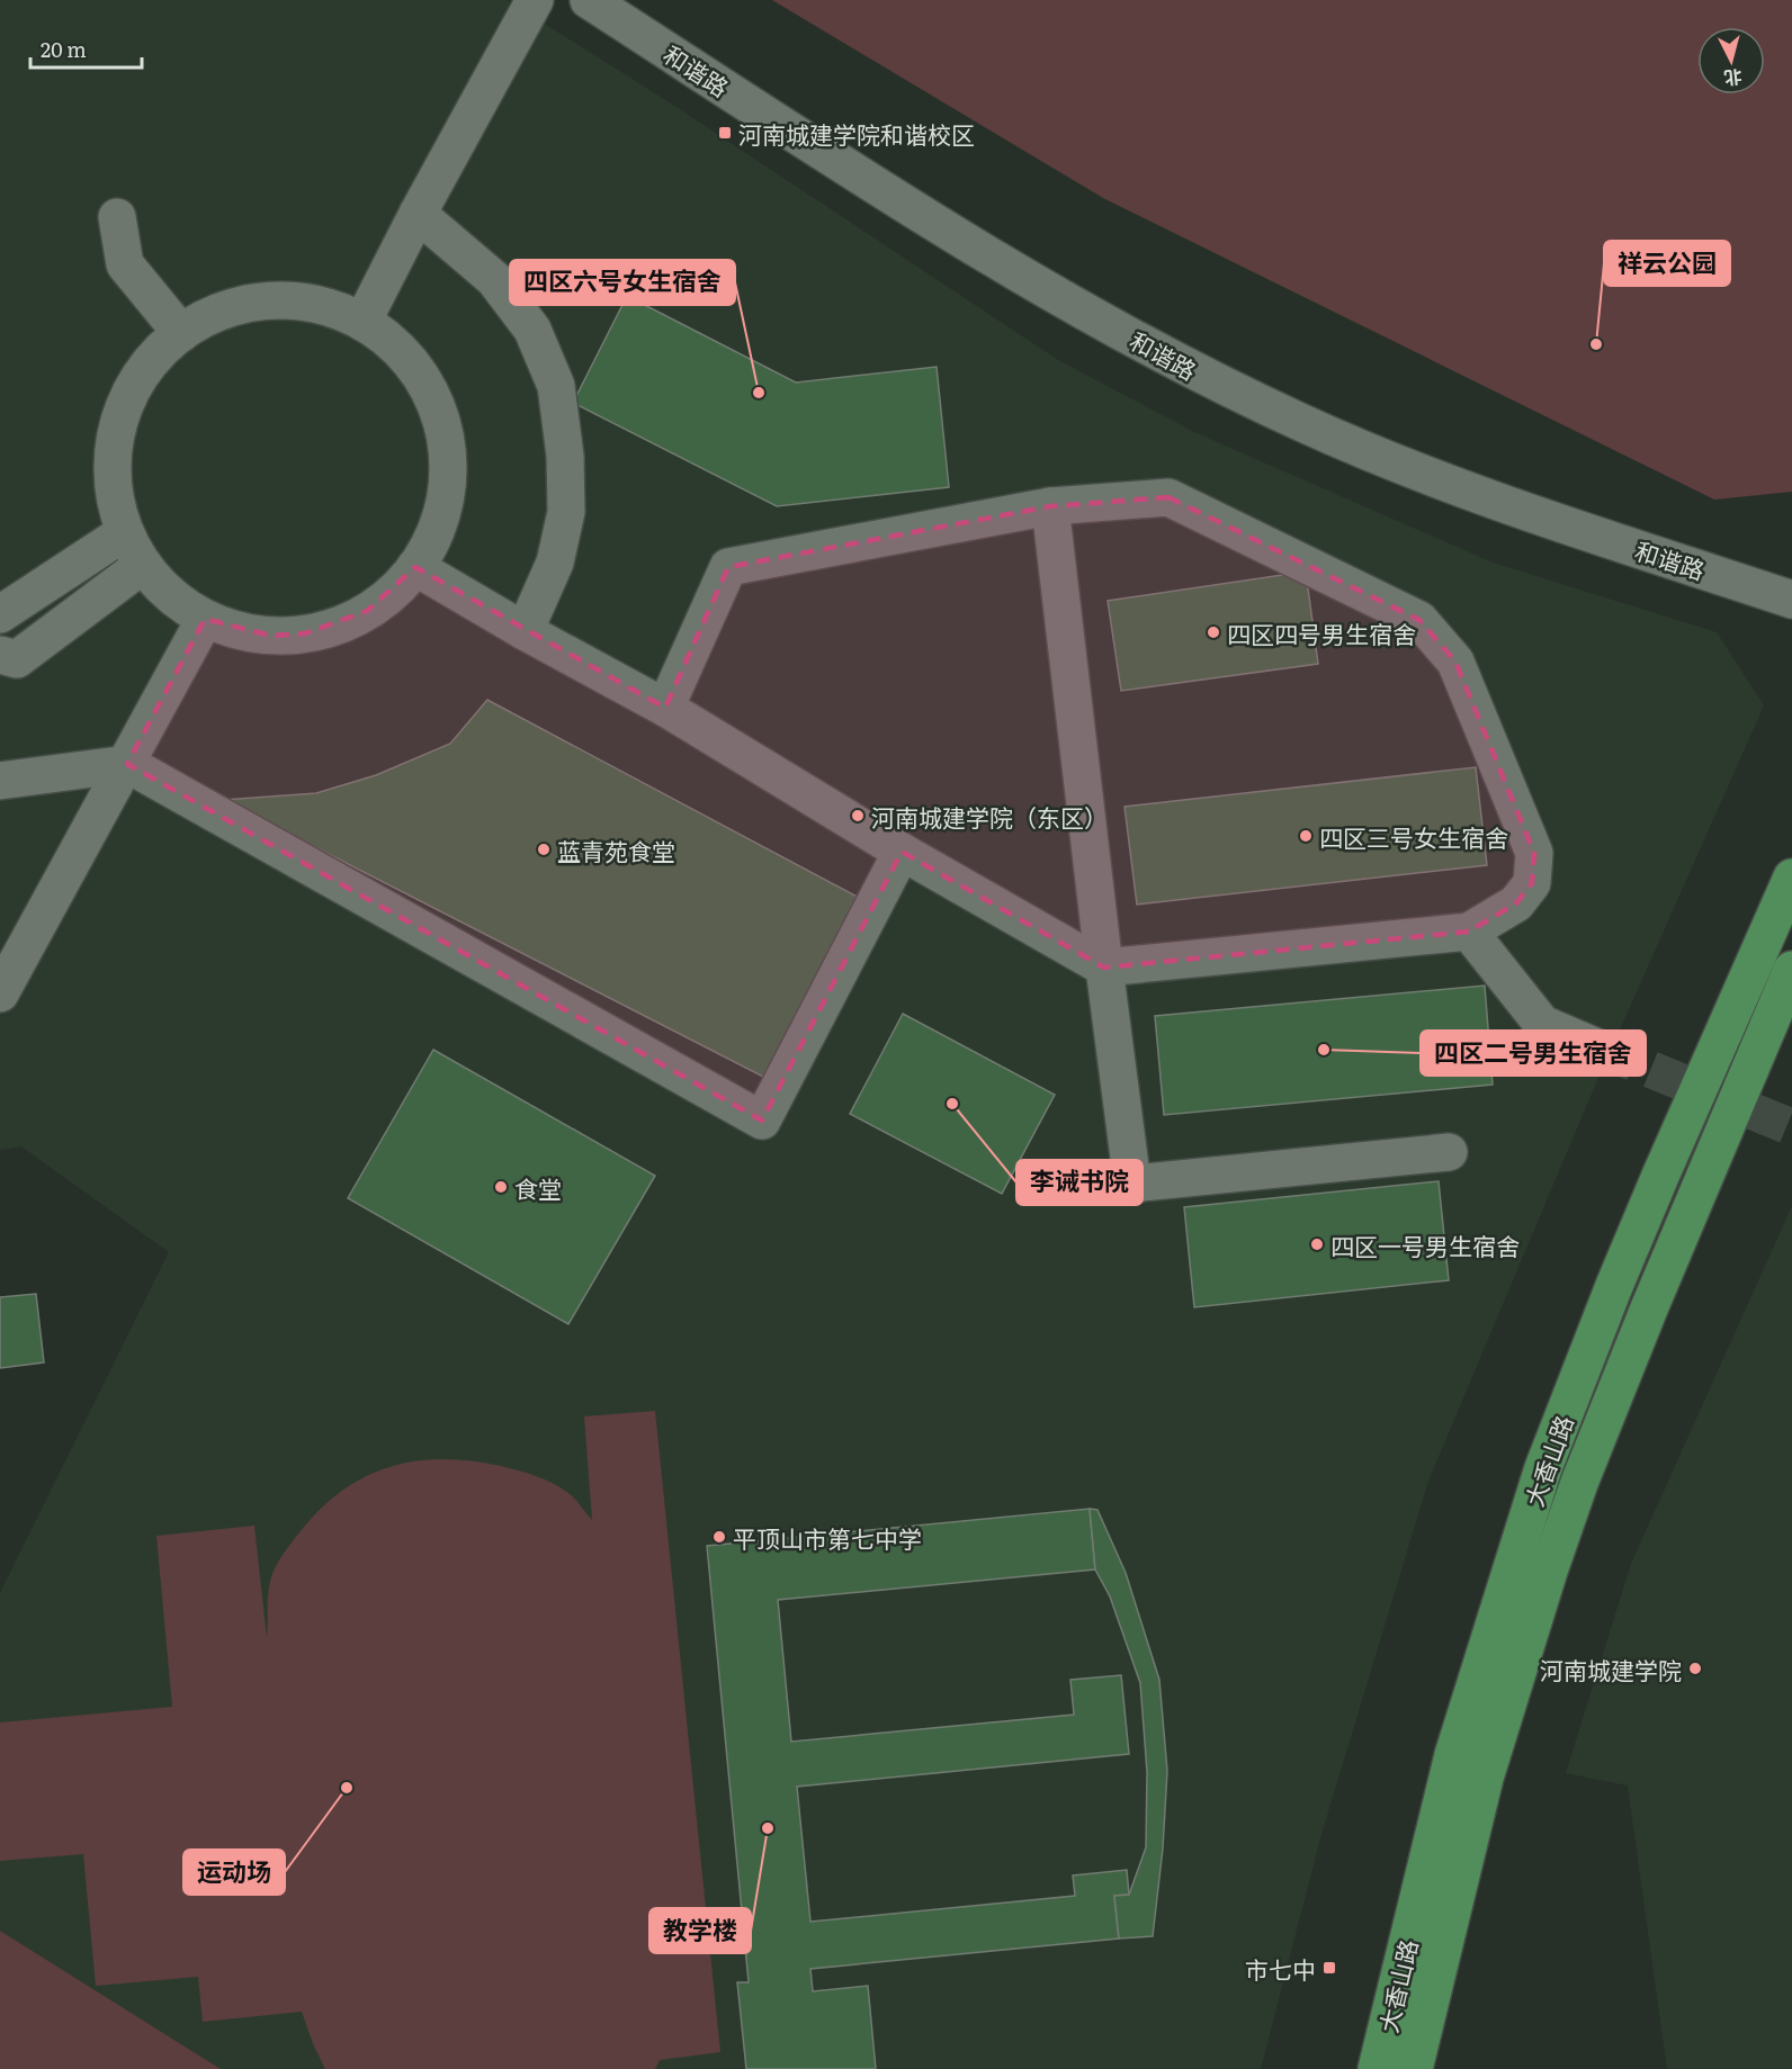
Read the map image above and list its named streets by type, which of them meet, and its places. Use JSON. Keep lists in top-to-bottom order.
{
  "streets": {
    "main road": ["大香山路"],
    "street": ["和谐路"]
  },
  "places": {
    "transit": ["河南城建学院和谐校区", "市七中"],
    "other": [
      "祥云公园",
      "四区六号女生宿舍",
      "四区四号男生宿舍",
      "河南城建学院（东区）",
      "四区三号女生宿舍",
      "蓝青苑食堂",
      "四区二号男生宿舍",
      "李诫书院",
      "食堂",
      "四区一号男生宿舍",
      "平顶山市第七中学",
      "河南城建学院",
      "运动场",
      "教学楼"
    ]
  },
  "scale_bar": "20 m",
  "north": "bottom"
}
